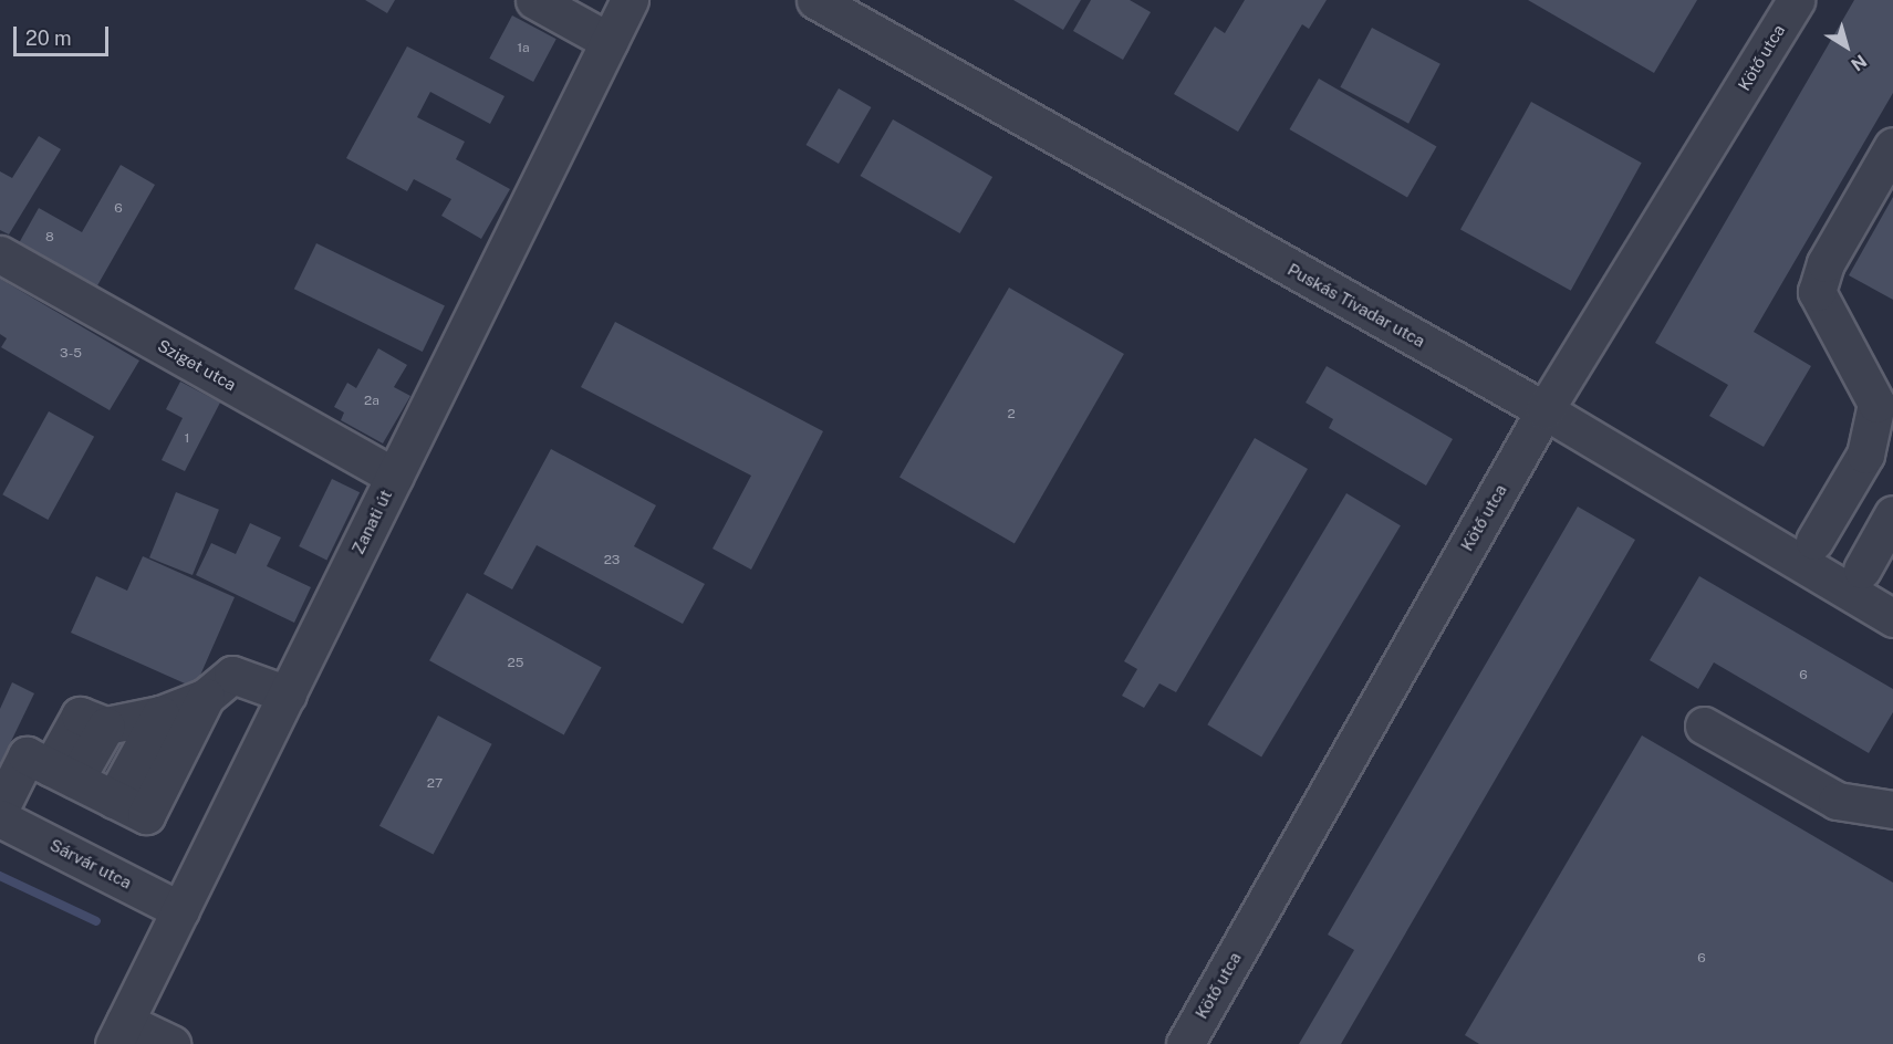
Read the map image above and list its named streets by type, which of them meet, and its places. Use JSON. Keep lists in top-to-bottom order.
{
  "streets": {
    "street": [
      "Kötő utca",
      "Puskás Tivadar utca",
      "Sziget utca",
      "Zanati út",
      "Sárvár utca"
    ]
  },
  "crossings": [
    ["Kötő utca", "Puskás Tivadar utca"],
    ["Sziget utca", "Zanati út"],
    ["Zanati út", "Sárvár utca"]
  ],
  "house_numbers": [
    "1a",
    "6",
    "8",
    "3-5",
    "2a",
    "2",
    "1",
    "23",
    "25",
    "6",
    "27",
    "6"
  ],
  "scale_bar": "20 m",
  "north": "bottom right"
}
